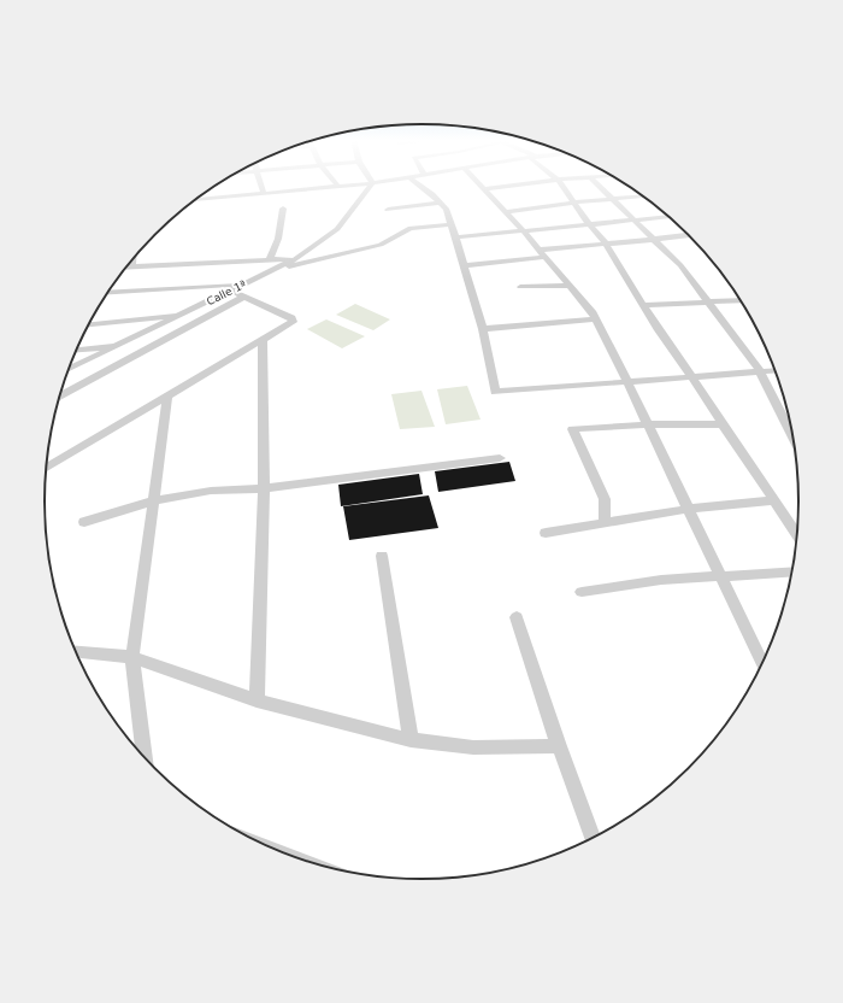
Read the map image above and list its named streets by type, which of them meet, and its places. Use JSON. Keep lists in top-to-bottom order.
{
  "streets": {
    "street": ["Calle 1ª"]
  }
}
